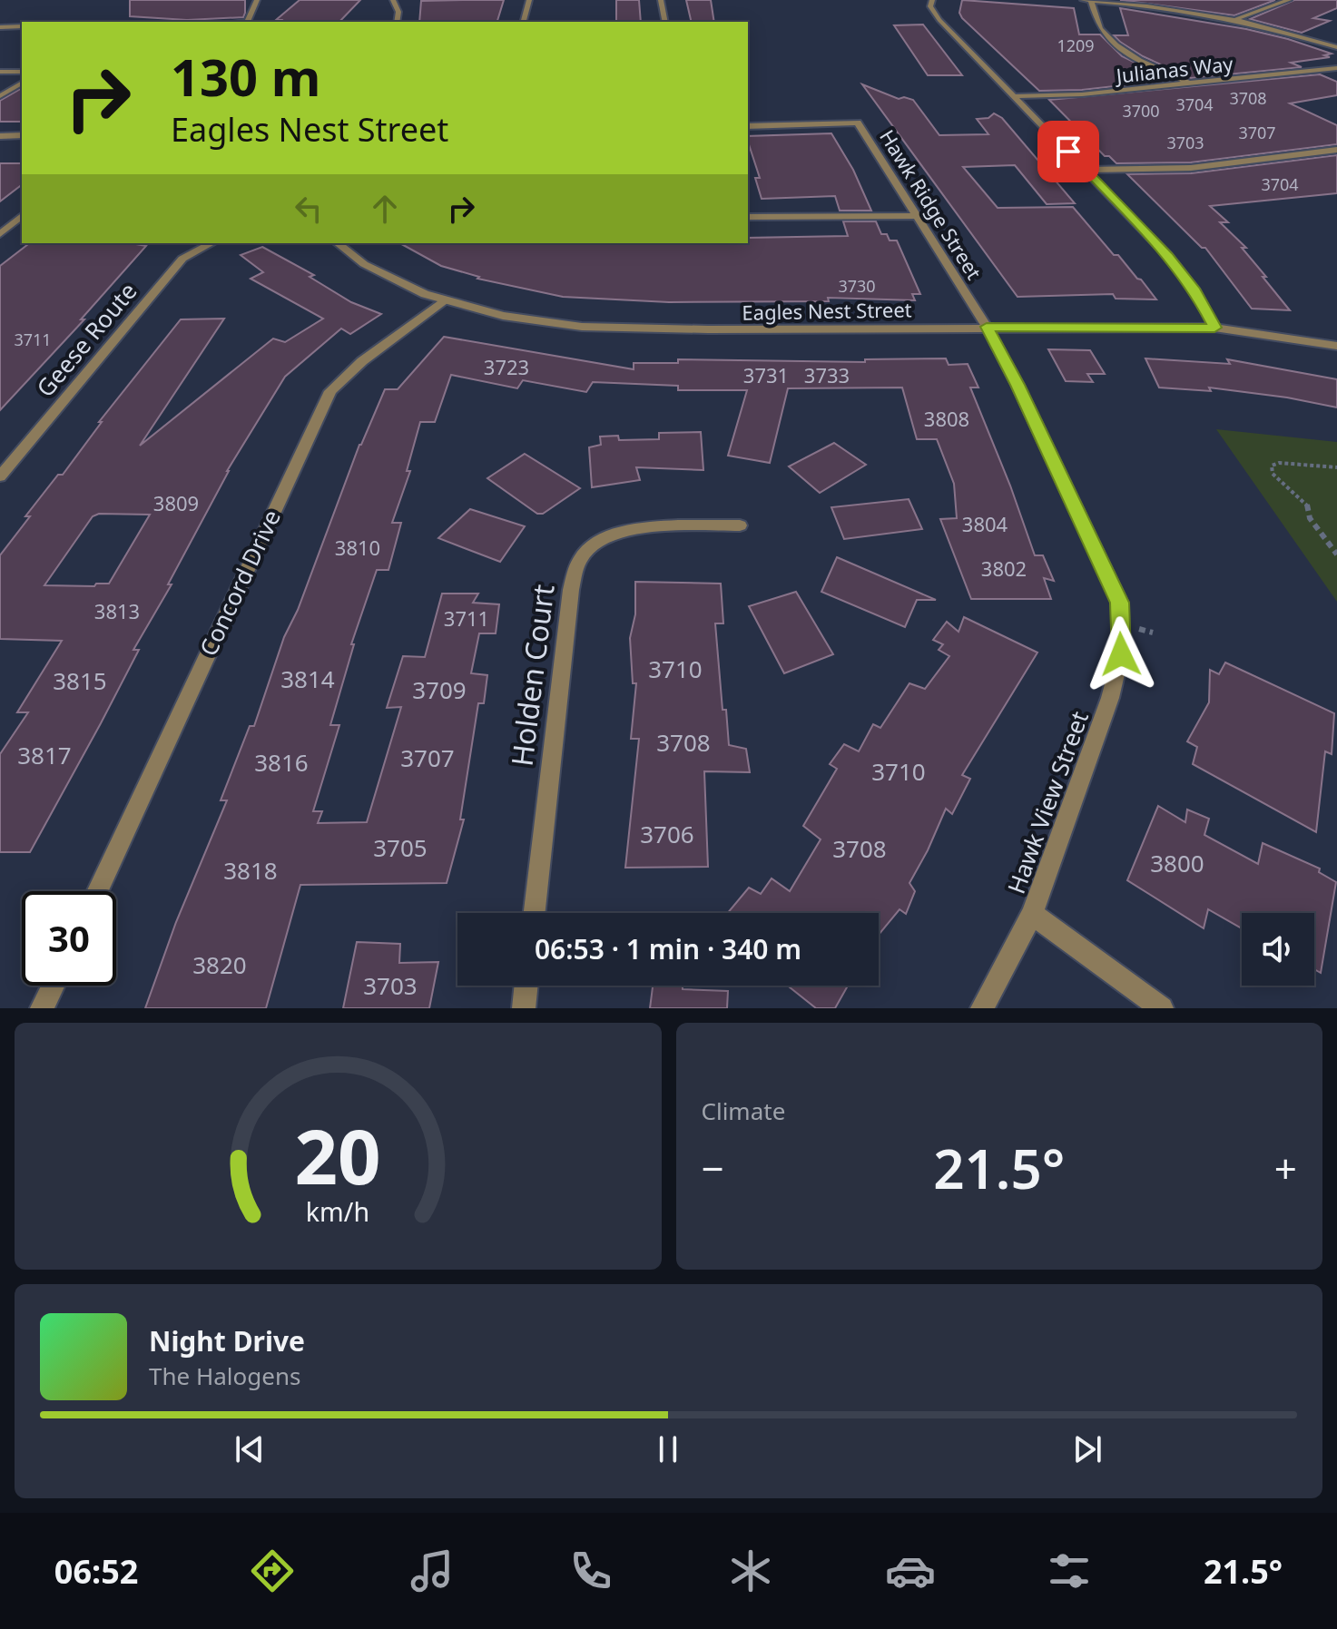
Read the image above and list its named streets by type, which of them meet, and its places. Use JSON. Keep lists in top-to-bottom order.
{
  "streets": {
    "street": [
      "Julianas Way",
      "Hawk Ridge Street",
      "Eagles Nest Street",
      "Geese Route",
      "Concord Drive",
      "Holden Court",
      "Hawk View Street"
    ]
  },
  "crossings": [
    ["Hawk Ridge Street", "Eagles Nest Street"],
    ["Hawk Ridge Street", "Hawk View Street"],
    ["Eagles Nest Street", "Concord Drive"],
    ["Eagles Nest Street", "Hawk View Street"]
  ],
  "house_numbers": [
    "1209",
    "3708",
    "3704",
    "3700",
    "3707",
    "3703",
    "3704",
    "3730",
    "3711",
    "3723",
    "3731",
    "3733",
    "3808",
    "3809",
    "3804",
    "3810",
    "3802",
    "3813",
    "3711",
    "3710",
    "3814",
    "3815",
    "3709",
    "3708",
    "3817",
    "3707",
    "3816",
    "3710",
    "3706",
    "3705",
    "3708",
    "3800",
    "3818",
    "3820",
    "3703"
  ],
  "page": {
    "turn": ["130 m", "Eagles Nest Street"],
    "limit": "30",
    "trip": "06:53 · 1 min · 340 m",
    "tile": "Climate",
    "heat": ["−", "21.5°", "+"],
    "song": ["Night Drive", "The Halogens"],
    "tabs": ["06:52", "21.5°"],
    "gauge": ["20", "km/h"]
  }
}
